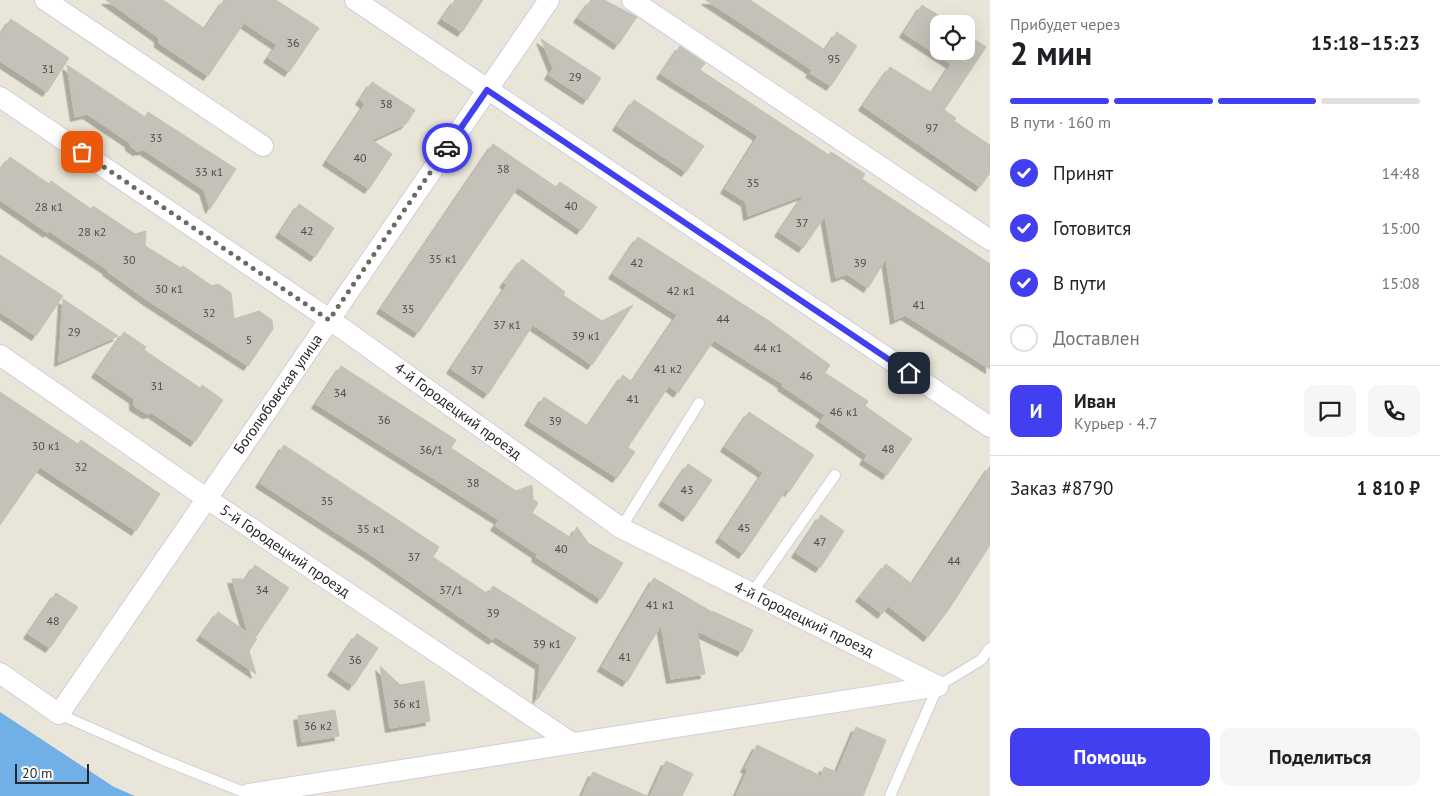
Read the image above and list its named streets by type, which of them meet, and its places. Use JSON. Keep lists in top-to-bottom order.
{
  "streets": {
    "street": ["Боголюбовская улица", "4-й Городецкий проезд", "5-й Городецкий проезд"]
  },
  "crossings": [
    ["Боголюбовская улица", "4-й Городецкий проезд"],
    ["Боголюбовская улица", "5-й Городецкий проезд"]
  ],
  "house_numbers": [
    "36",
    "95",
    "31",
    "29",
    "38",
    "97",
    "33",
    "40",
    "38",
    "33 к1",
    "35",
    "40",
    "28 к1",
    "37",
    "42",
    "28 к2",
    "35 к1",
    "30",
    "42",
    "39",
    "30 к1",
    "42 к1",
    "41",
    "35",
    "32",
    "44",
    "37 к1",
    "29",
    "39 к1",
    "5",
    "44 к1",
    "41 к2",
    "37",
    "46",
    "31",
    "34",
    "41",
    "46 к1",
    "36",
    "39",
    "30 к1",
    "48",
    "36/1",
    "32",
    "38",
    "43",
    "35",
    "45",
    "35 к1",
    "47",
    "40",
    "37",
    "44",
    "34",
    "37/1",
    "41 к1",
    "39",
    "48",
    "39 к1",
    "41",
    "36",
    "36 к1",
    "36 к2"
  ],
  "scale_bar": "20 m",
  "page": {
    "heading": ["2 мин", "Прибудет через", "15:18–15:23"],
    "panel": [
      "Иван",
      "Курьер · 4.7",
      "Заказ #8790",
      "1 810 ₽"
    ],
    "bar": "В пути · 160 m",
    "list": [
      ["Принят", "14:48"],
      ["Готовится", "15:00"],
      ["В пути", "15:08"],
      "Доставлен"
    ],
    "round": "И",
    "buttons": ["Помощь", "Поделиться"],
    "scale": "20 m"
  }
}
